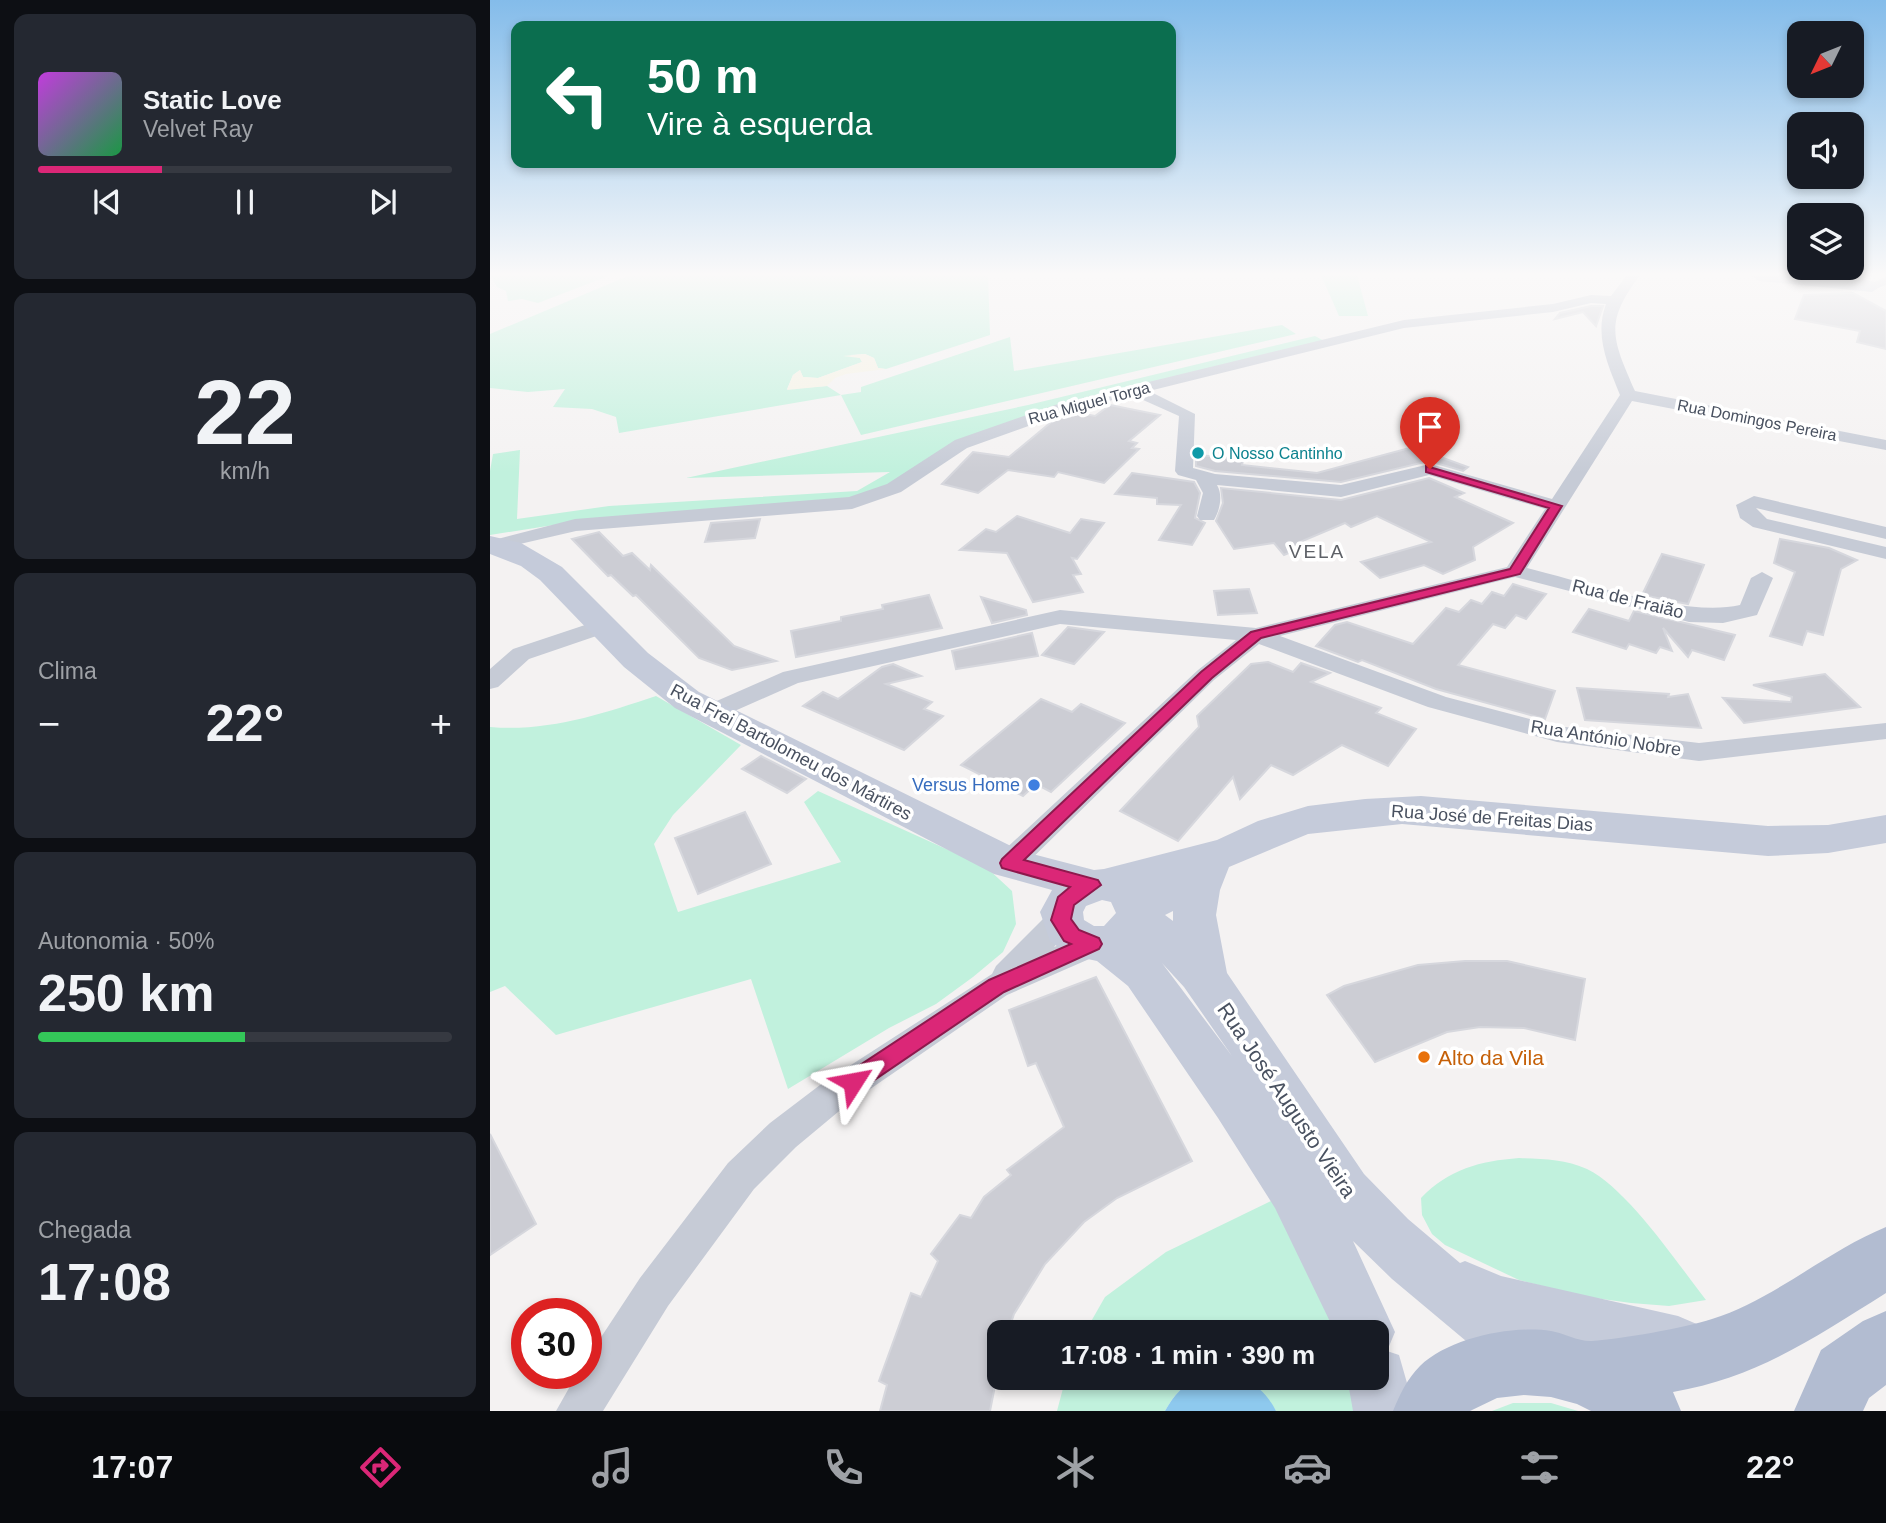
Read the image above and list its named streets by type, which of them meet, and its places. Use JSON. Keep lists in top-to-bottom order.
{
  "streets": {
    "main road": ["Rua Frei Bartolomeu dos Mártires", "Rua José de Freitas Dias", "Rua José Augusto Vieira"],
    "street": [
      "Rua Miguel Torga",
      "Rua Domingos Pereira",
      "Rua de Fraião",
      "Rua António Nobre"
    ]
  },
  "crossings": [
    ["Rua Miguel Torga", "Rua Frei Bartolomeu dos Mártires"],
    ["Rua Frei Bartolomeu dos Mártires", "Rua José Augusto Vieira"]
  ],
  "districts": ["VELA"],
  "places": ["O Nosso Cantinho", "Versus Home", "Alto da Vila"],
  "north": "bottom left",
  "page": {
    "turn": ["50 m", "Vire à esquerda"],
    "song": ["Static Love", "Velvet Ray"],
    "tile": [
      ["22", "km/h"],
      "Clima",
      ["Autonomia · 50%", "250 km"],
      ["Chegada", "17:08"]
    ],
    "heat": ["−", "22°", "+"],
    "limit": "30",
    "trip": "17:08 · 1 min · 390 m",
    "tabs": ["17:07", "22°"]
  }
}
